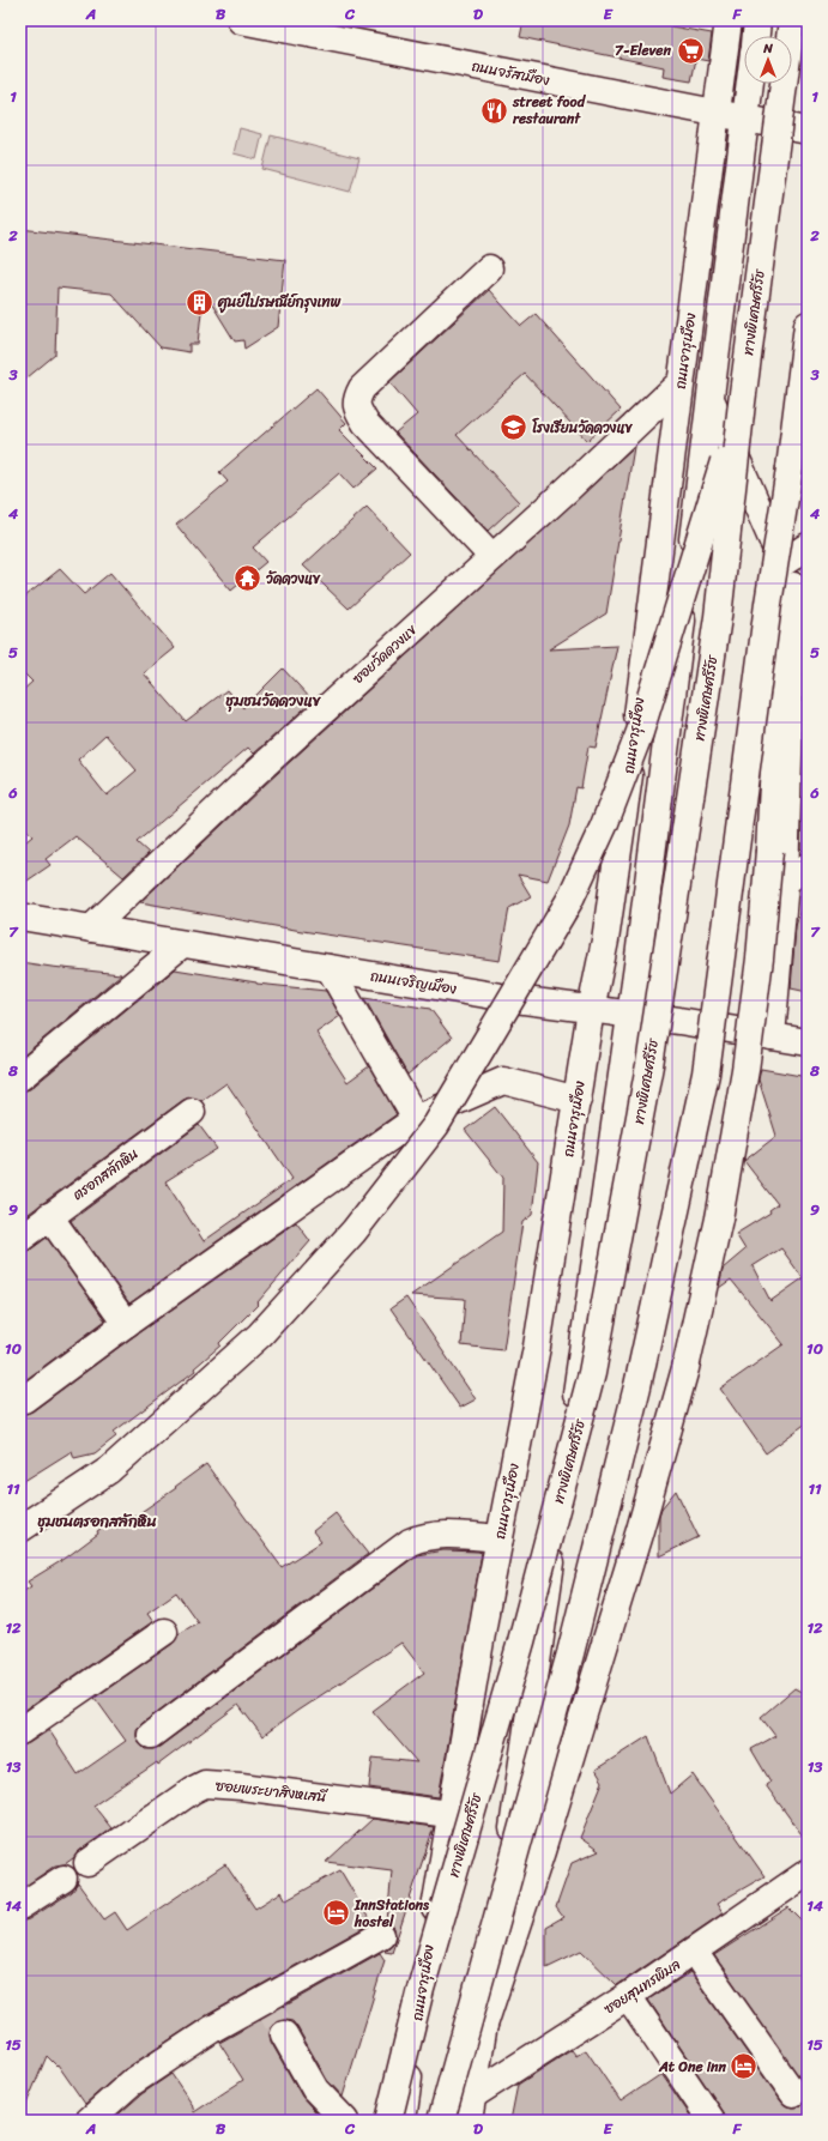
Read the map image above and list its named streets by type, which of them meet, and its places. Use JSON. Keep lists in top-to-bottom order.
{
  "streets": {
    "main road": [
      "ถนนจรัสเมือง",
      "ทางพิเศษศรีรัช",
      "ถนนจารุเมือง",
      "ซอยวัดดวงแข",
      "ถนนเจริญเมือง",
      "ตรอกสลักหิน",
      "ซอยพระยาสิงหเสนี",
      "ซอยสุนทรพิมล"
    ]
  },
  "crossings": [
    ["ถนนจรัสเมือง", "ถนนจารุเมือง"],
    ["ถนนจารุเมือง", "ซอยวัดดวงแข"],
    ["ถนนจารุเมือง", "ถนนเจริญเมือง"],
    ["ถนนจารุเมือง", "ซอยพระยาสิงหเสนี"],
    ["ถนนจารุเมือง", "ซอยสุนทรพิมล"],
    ["ซอยวัดดวงแข", "ถนนเจริญเมือง"]
  ],
  "districts": ["ชุมชนวัดดวงแข", "ชุมชนตรอกสลักหิน"],
  "places": {
    "supermarket": ["7-Eleven"],
    "restaurant": ["street food restaurant"],
    "building": ["ศูนย์ไปรษณีย์กรุงเทพ"],
    "school or university": ["โรงเรียนวัดดวงแข"],
    "temple": ["วัดดวงแข"],
    "hotel": ["InnStations hostel", "At One inn"]
  },
  "north": "top",
  "grid": {
    "columns": [
      "A",
      "B",
      "C",
      "D",
      "E",
      "F"
    ],
    "rows": [
      "1",
      "2",
      "3",
      "4",
      "5",
      "6",
      "7",
      "8",
      "9",
      "10",
      "11",
      "12",
      "13",
      "14",
      "15"
    ]
  }
}
